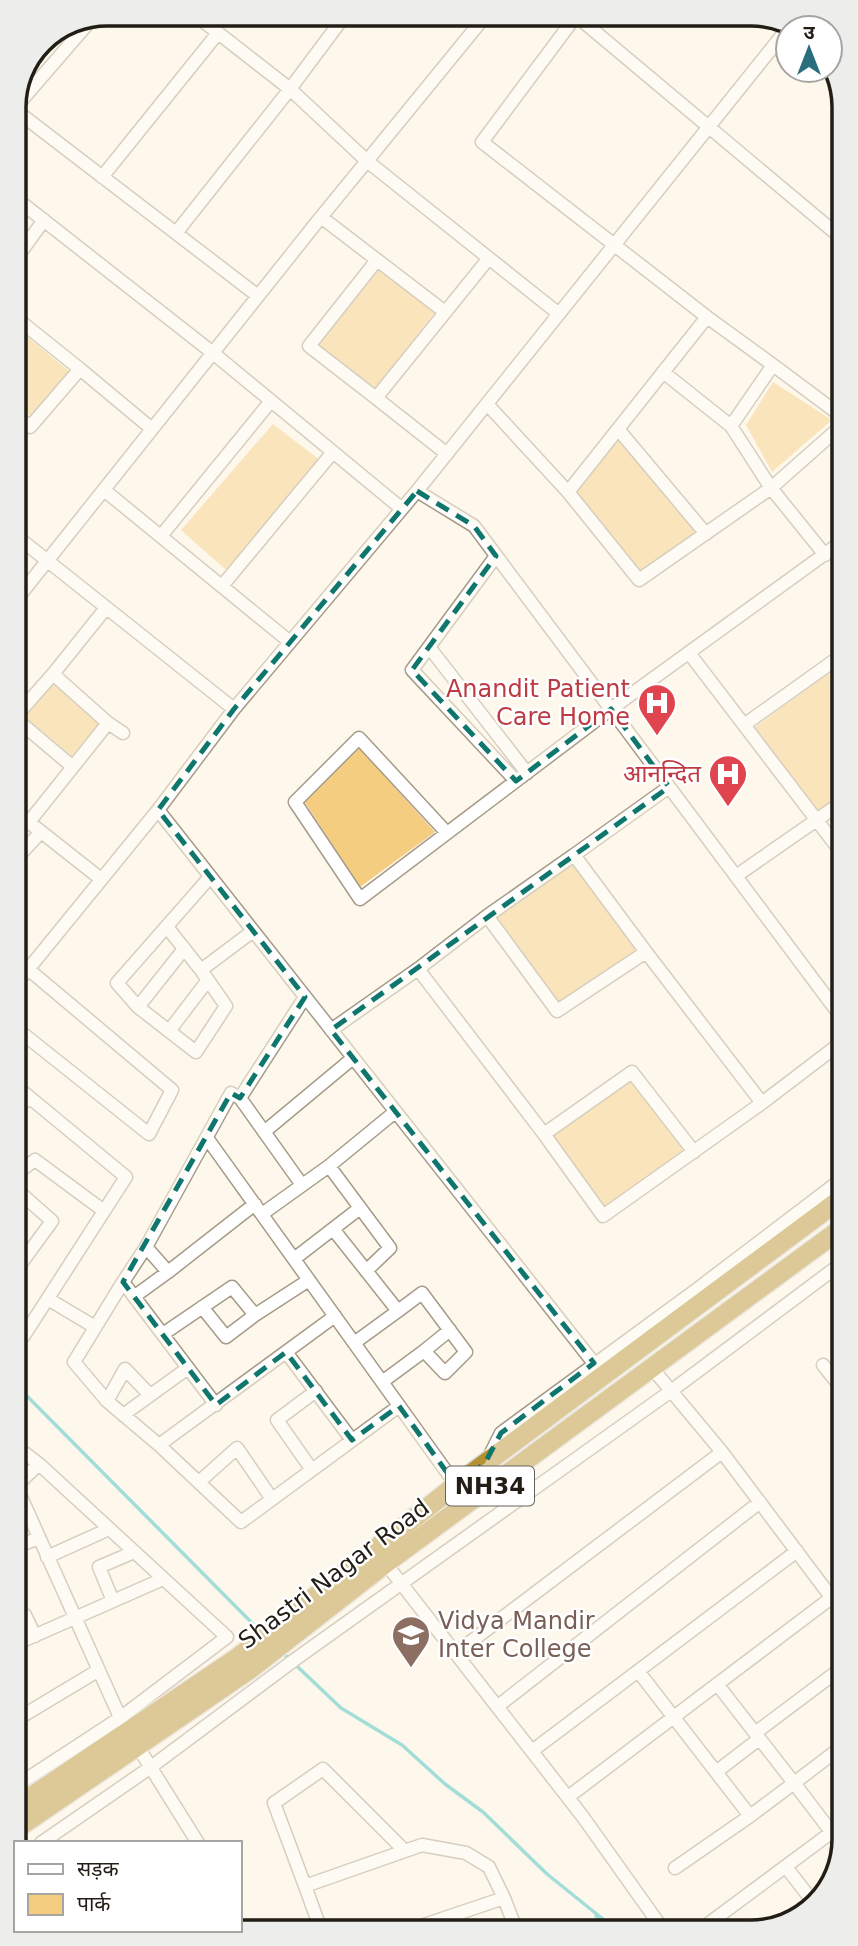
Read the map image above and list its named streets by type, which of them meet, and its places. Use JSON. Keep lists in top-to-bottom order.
{
  "streets": {
    "highway": ["NH34", "Shastri Nagar Road"]
  },
  "crossings": [
    ["NH34", "Shastri Nagar Road"]
  ],
  "places": {
    "hospital": ["Anandit Patient Care Home", "आनन्दित"],
    "school or university": ["Vidya Mandir Inter College"]
  },
  "legend": ["सड़क", "पार्क"],
  "north": "top"
}
